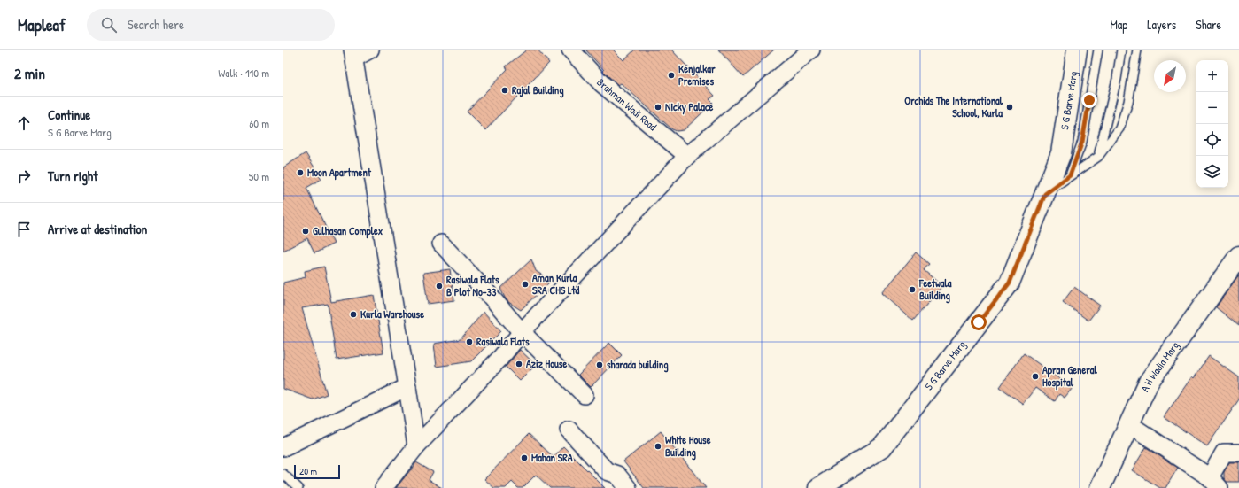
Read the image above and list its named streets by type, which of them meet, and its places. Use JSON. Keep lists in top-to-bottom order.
{
  "streets": {
    "street": ["S G Barve Marg", "Brahman Wadi Road", "A H Wadia Marg"]
  },
  "places": [
    "Kenjalkar Premises",
    "Rajal Building",
    "Nicky Palace",
    "Orchids The International School, Kurla",
    "Moon Apartment",
    "Gulhasan Complex",
    "Aman Kurla SRA CHS Ltd",
    "Rasiwala Flats B Plot No-33",
    "Feetwala Building",
    "Kurla Warehouse",
    "Rasiwala Flats",
    "Aziz House",
    "sharada building",
    "Apran General Hospital",
    "White House Building",
    "Mahan SRA"
  ],
  "scale_bar": "20 m",
  "north": "bottom left",
  "page": {
    "header": "Mapleaf",
    "search": "Search here",
    "nav": ["Map", "Layers", "Share"],
    "heading": ["2 min", "Walk · 110 m"],
    "map_buttons": ["+", "−"],
    "list": [
      ["Continue", "S G Barve Marg", "60 m"],
      ["Turn right", "50 m"],
      "Arrive at destination"
    ],
    "scale": "20 m"
  }
}
